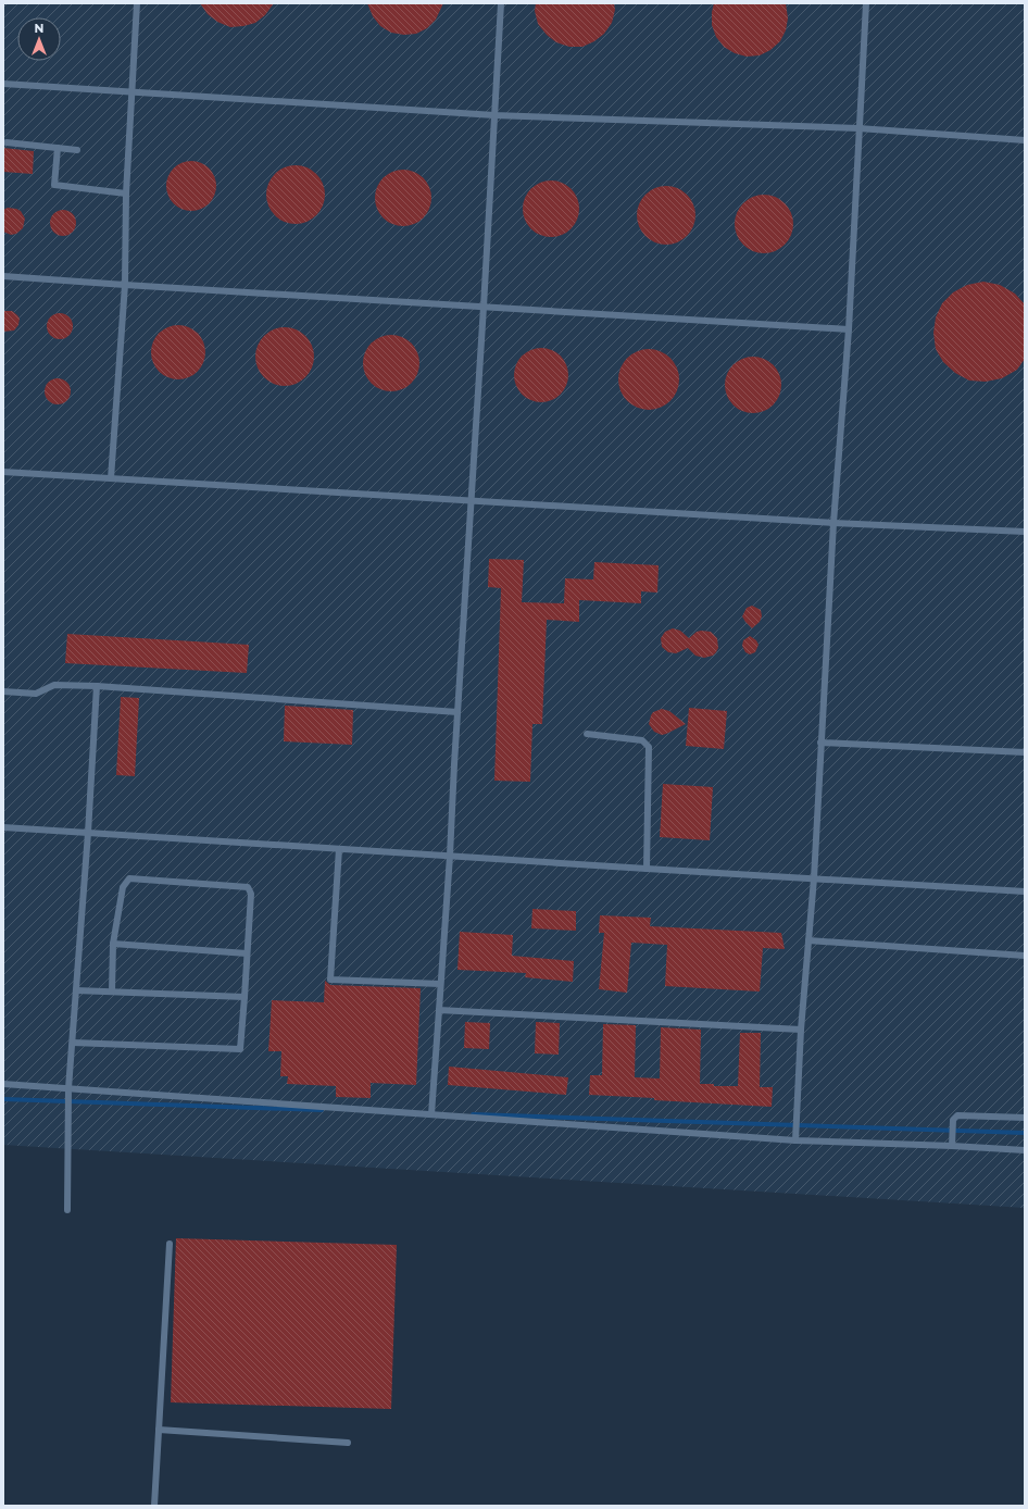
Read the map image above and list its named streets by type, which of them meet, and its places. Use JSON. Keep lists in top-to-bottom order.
{
  "north": "top"
}
